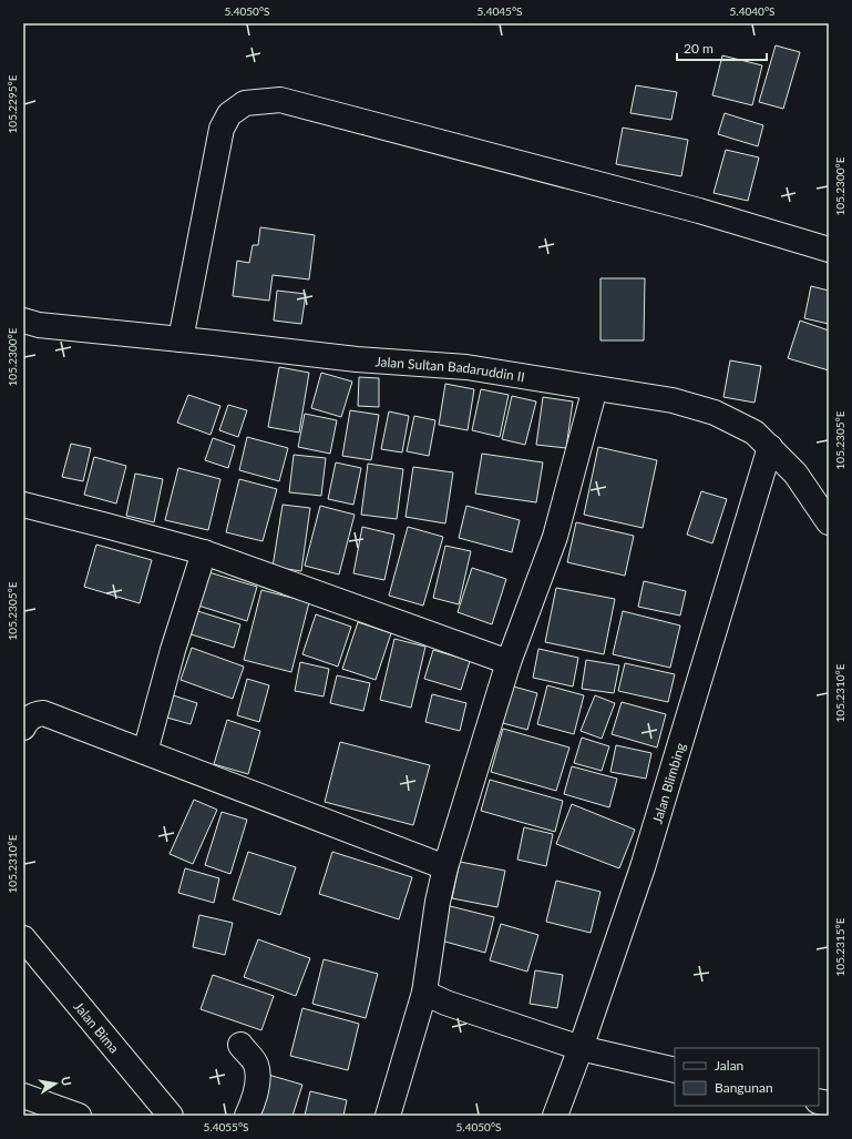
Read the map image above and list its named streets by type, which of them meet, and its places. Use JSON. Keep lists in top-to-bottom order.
{
  "streets": {
    "street": ["Jalan Sultan Badaruddin II", "Jalan Blimbing", "Jalan Bima"]
  },
  "crossings": [
    ["Jalan Sultan Badaruddin II", "Jalan Blimbing"]
  ],
  "legend": ["Jalan", "Bangunan"],
  "scale_bar": "20 m",
  "north": "right",
  "coordinates": [
    "5.4050°S",
    "5.4045°S",
    "5.4040°S",
    "105.2295°E",
    "105.2300°E",
    "105.2305°E",
    "105.2310°E",
    "105.2315°E",
    "5.4055°S"
  ]
}
